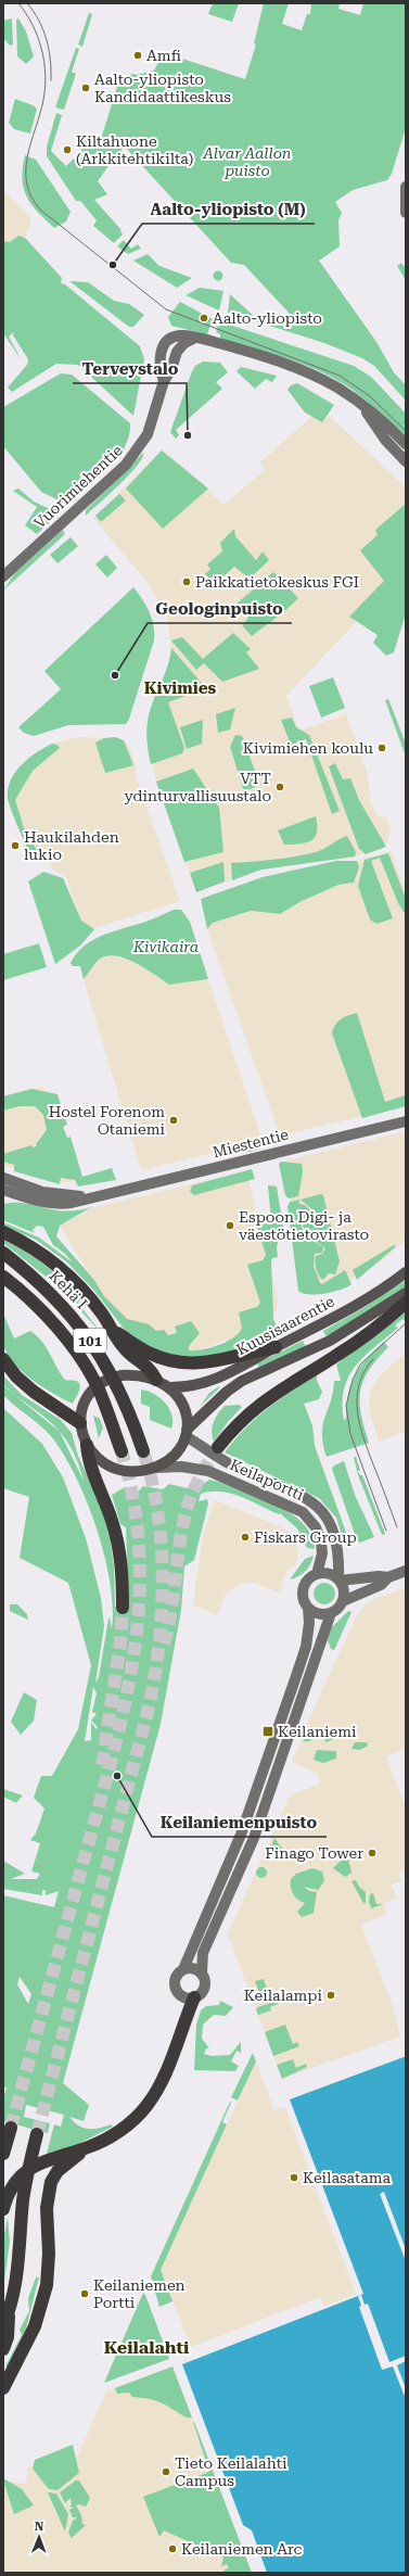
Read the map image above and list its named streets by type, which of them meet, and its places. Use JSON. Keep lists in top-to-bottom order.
{
  "streets": {
    "highway": ["Kehä I", "101"],
    "main road": ["Kuusisaarentie"],
    "street": ["Vuorimiehentie", "Miestentie", "Keilaportti"]
  },
  "crossings": [
    ["Kuusisaarentie", "Keilaportti"]
  ],
  "districts": ["Kivimies", "Keilalahti"],
  "parks": ["Alvar Aallon puisto", "Kivikaira"],
  "places": {
    "other": [
      "Amfi",
      "Aalto-yliopisto Kandidaattikeskus",
      "Kiltahuone (Arkkitehtikilta)",
      "Aalto-yliopisto (M)",
      "Aalto-yliopisto",
      "Terveystalo",
      "Paikkatietokeskus FGI",
      "Geologinpuisto",
      "Kivimiehen koulu",
      "VTT ydinturvallisuustalo",
      "Haukilahden lukio",
      "Hostel Forenom Otaniemi",
      "Espoon Digi- ja väestötietovirasto",
      "Fiskars Group",
      "Keilaniemenpuisto",
      "Finago Tower",
      "Keilalampi",
      "Keilasatama",
      "Keilaniemen Portti",
      "Tieto Keilalahti Campus",
      "Keilaniemen Arc"
    ],
    "transit": ["Keilaniemi"]
  },
  "north": "top"
}
